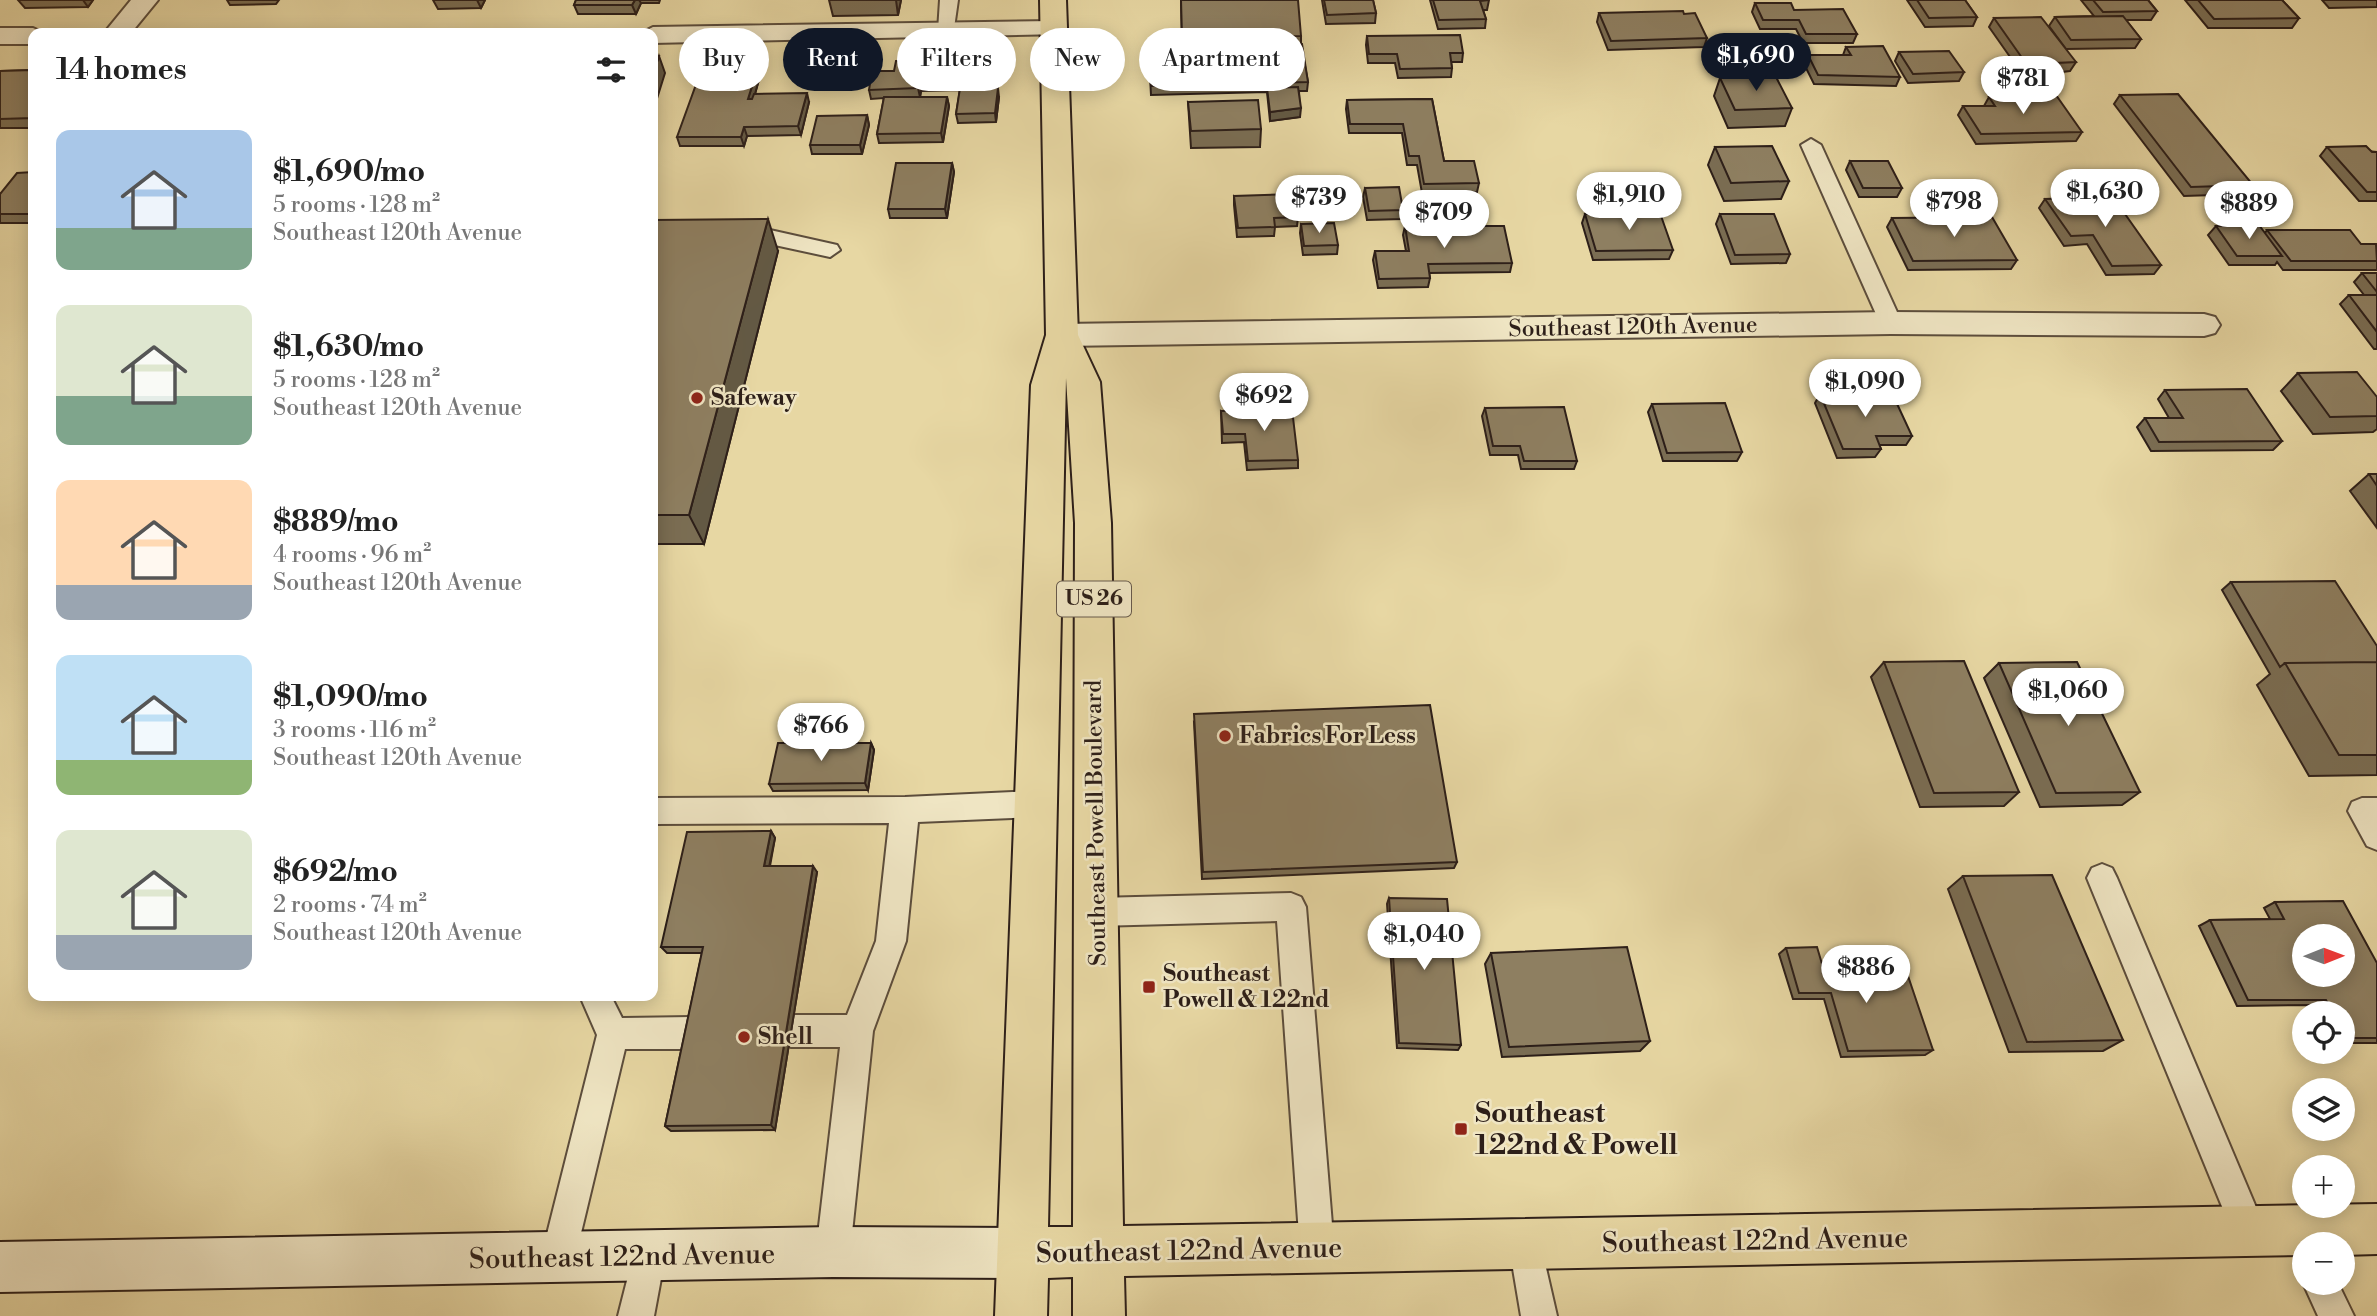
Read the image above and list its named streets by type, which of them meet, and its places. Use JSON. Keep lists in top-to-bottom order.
{
  "streets": {
    "main road": ["US 26", "Southeast Powell Boulevard", "Southeast 122nd Avenue"],
    "street": ["Southeast 120th Avenue"]
  },
  "crossings": [
    ["Southeast 120th Avenue", "Southeast Powell Boulevard"],
    ["Southeast Powell Boulevard", "Southeast 122nd Avenue"]
  ],
  "places": {
    "other": ["Safeway", "Fabrics For Less", "Shell"],
    "transit": ["Southeast Powell & 122nd", "Southeast 122nd & Powell"]
  },
  "north": "right",
  "page": {
    "chip": [
      "Buy",
      "Rent",
      "Filters",
      "New",
      "Apartment"
    ],
    "heading": "14 homes",
    "price": [
      "$1,690",
      "$781",
      "$1,630",
      "$1,910",
      "$739",
      "$798",
      "$889",
      "$709",
      "$1,090",
      "$692",
      "$1,060",
      "$766",
      "$1,040",
      "$886"
    ],
    "list": [
      {
        "name": "$1,690/mo",
        "note": "5 rooms · 128 m² · Southeast 120th Avenue"
      },
      {
        "name": "$1,630/mo",
        "note": "5 rooms · 128 m² · Southeast 120th Avenue"
      },
      {
        "name": "$889/mo",
        "note": "4 rooms · 96 m² · Southeast 120th Avenue"
      },
      {
        "name": "$1,090/mo",
        "note": "3 rooms · 116 m² · Southeast 120th Avenue"
      },
      {
        "name": "$692/mo",
        "note": "2 rooms · 74 m² · Southeast 120th Avenue"
      }
    ],
    "map_buttons": ["+", "−"]
  }
}
